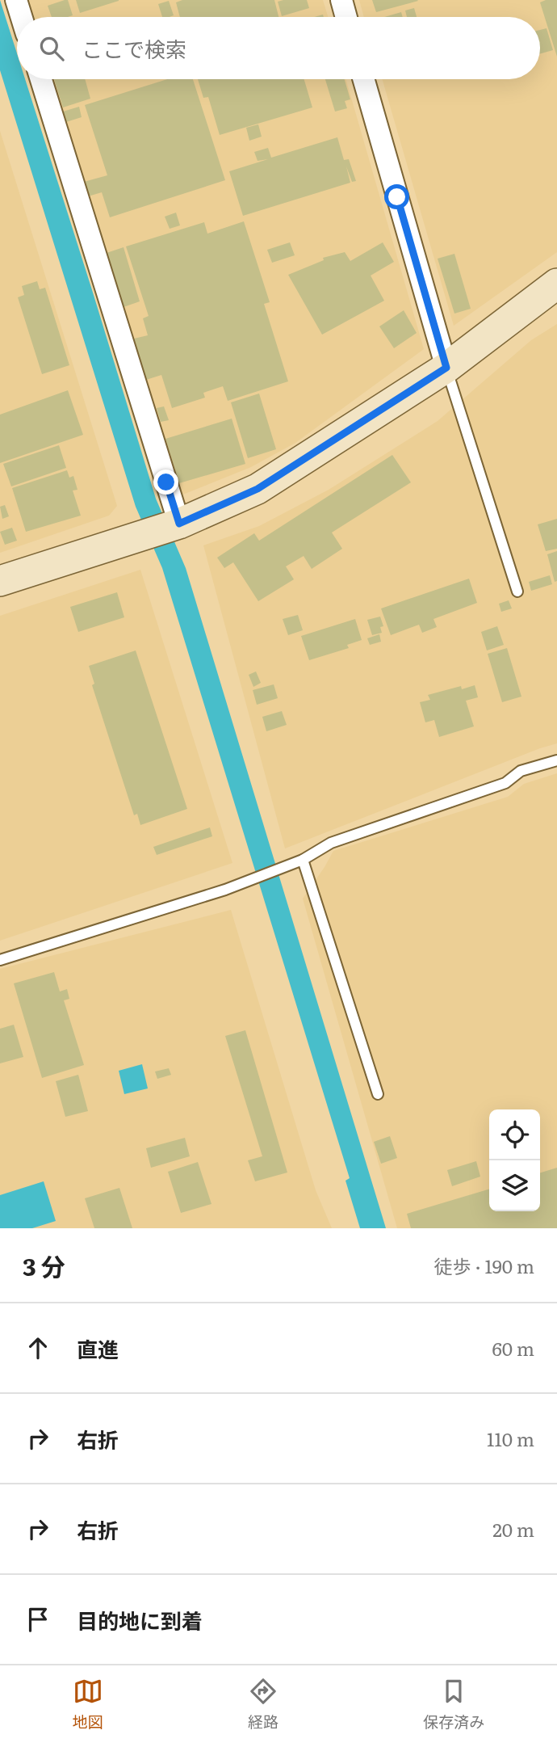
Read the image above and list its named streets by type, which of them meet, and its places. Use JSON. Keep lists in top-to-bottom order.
{
  "page": {
    "search": "ここで検索",
    "heading": ["3 分", "徒歩 · 190 m"],
    "list": [
      ["直進", "60 m"],
      ["右折", "110 m"],
      ["右折", "20 m"],
      "目的地に到着"
    ],
    "nav": ["地図", "経路", "保存済み"]
  }
}
